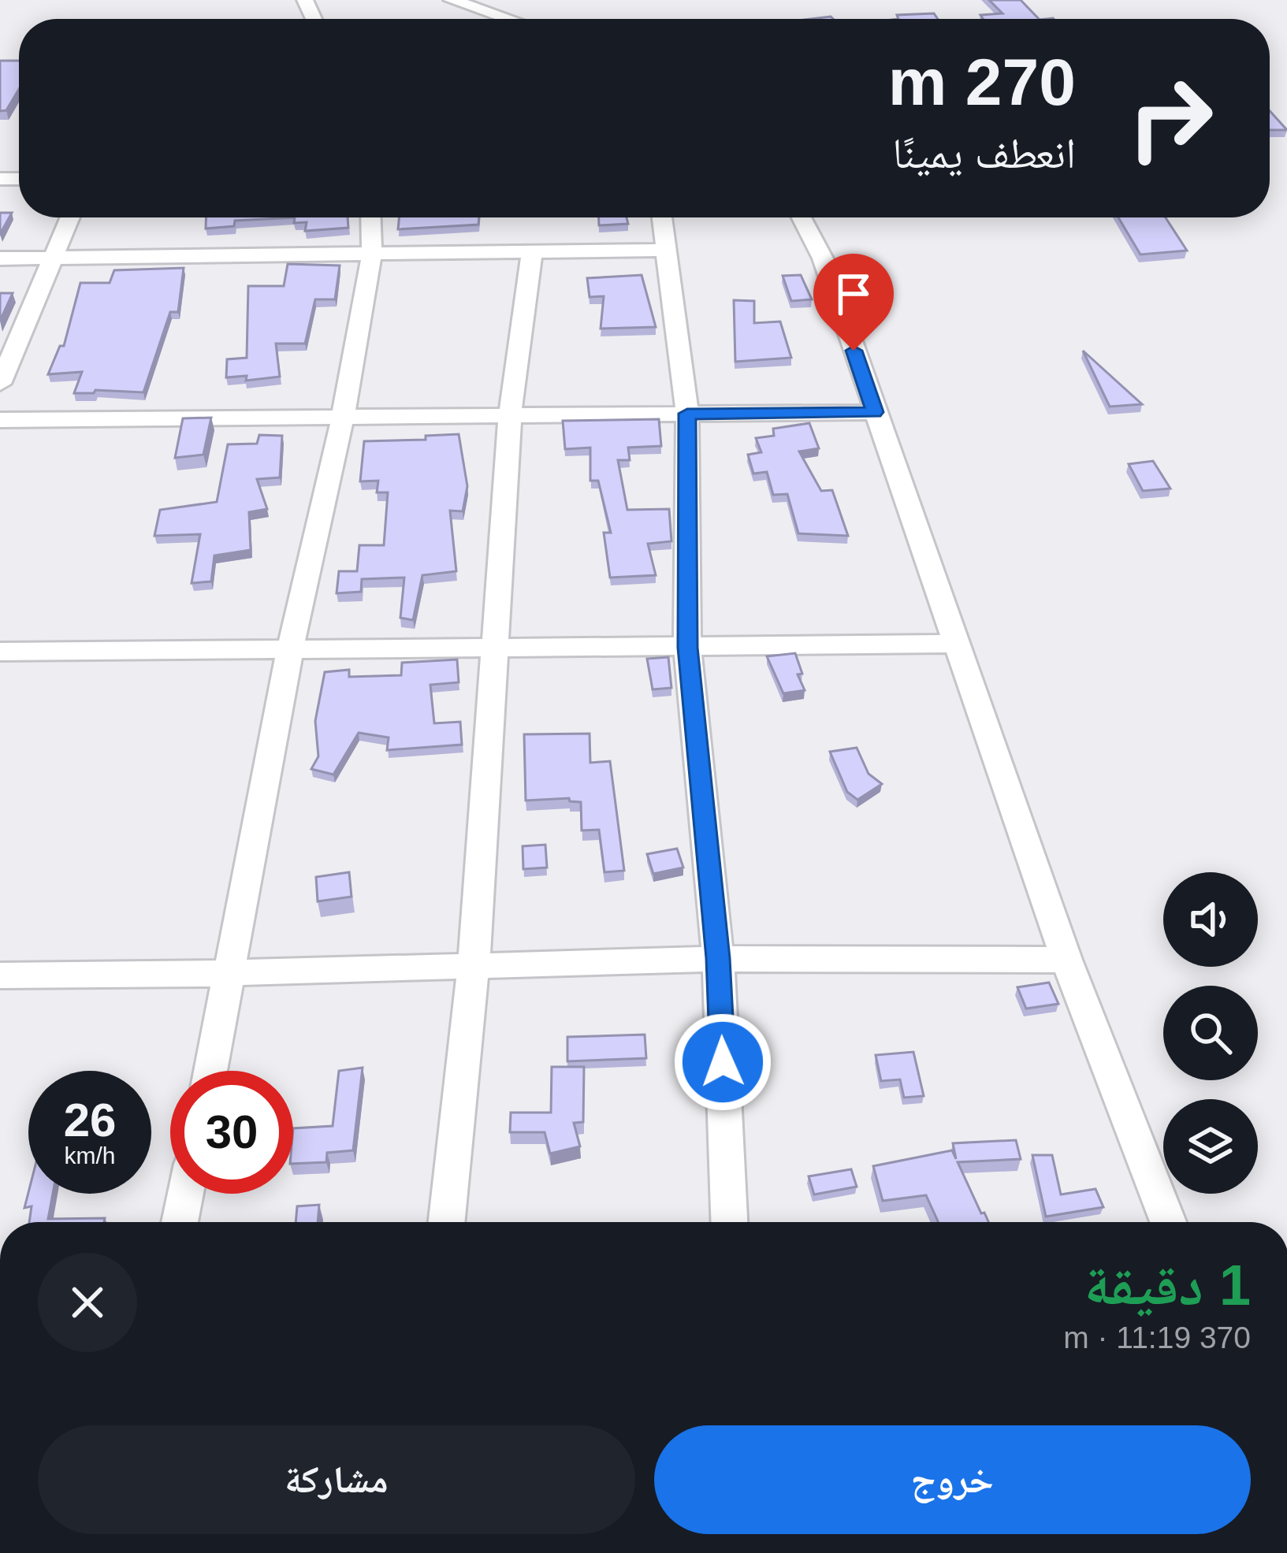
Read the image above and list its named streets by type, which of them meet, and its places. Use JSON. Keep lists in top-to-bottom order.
{
  "page": {
    "turn": ["270 m", "انعطف يمينًا"],
    "speed": "26 km/h",
    "limit": "30",
    "heading": ["1 دقيقة", "370 m · 11:19"],
    "buttons": ["خروج", "مشاركة"]
  }
}
